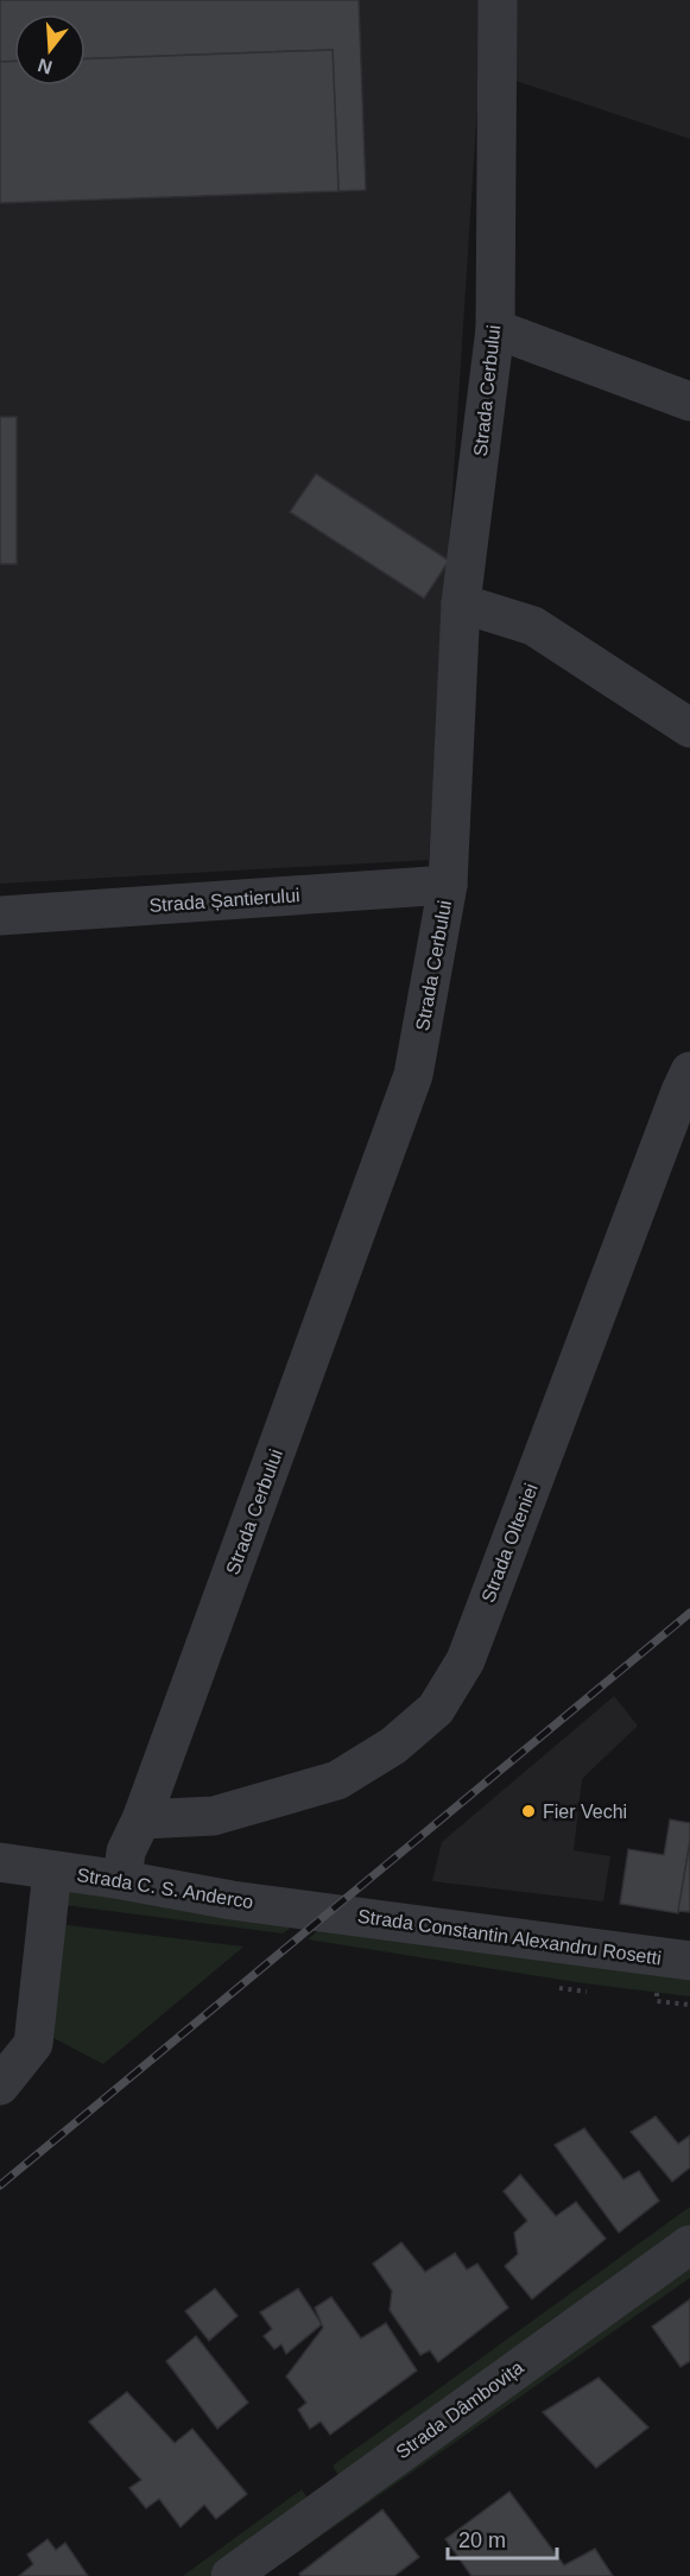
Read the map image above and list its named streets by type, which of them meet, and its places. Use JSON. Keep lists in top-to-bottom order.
{
  "streets": {
    "street": [
      "Strada Cerbului",
      "Strada Șantierului",
      "Strada Olteniei",
      "Strada C. S. Anderco",
      "Strada Constantin Alexandru Rosetti",
      "Strada Dâmbovița"
    ]
  },
  "crossings": [
    ["Strada Cerbului", "Strada Șantierului"],
    ["Strada Cerbului", "Strada Olteniei"],
    ["Strada Cerbului", "Strada C. S. Anderco"],
    ["Strada C. S. Anderco", "Strada Constantin Alexandru Rosetti"]
  ],
  "places": ["Fier Vechi"],
  "scale_bar": "20 m",
  "north": "bottom"
}
